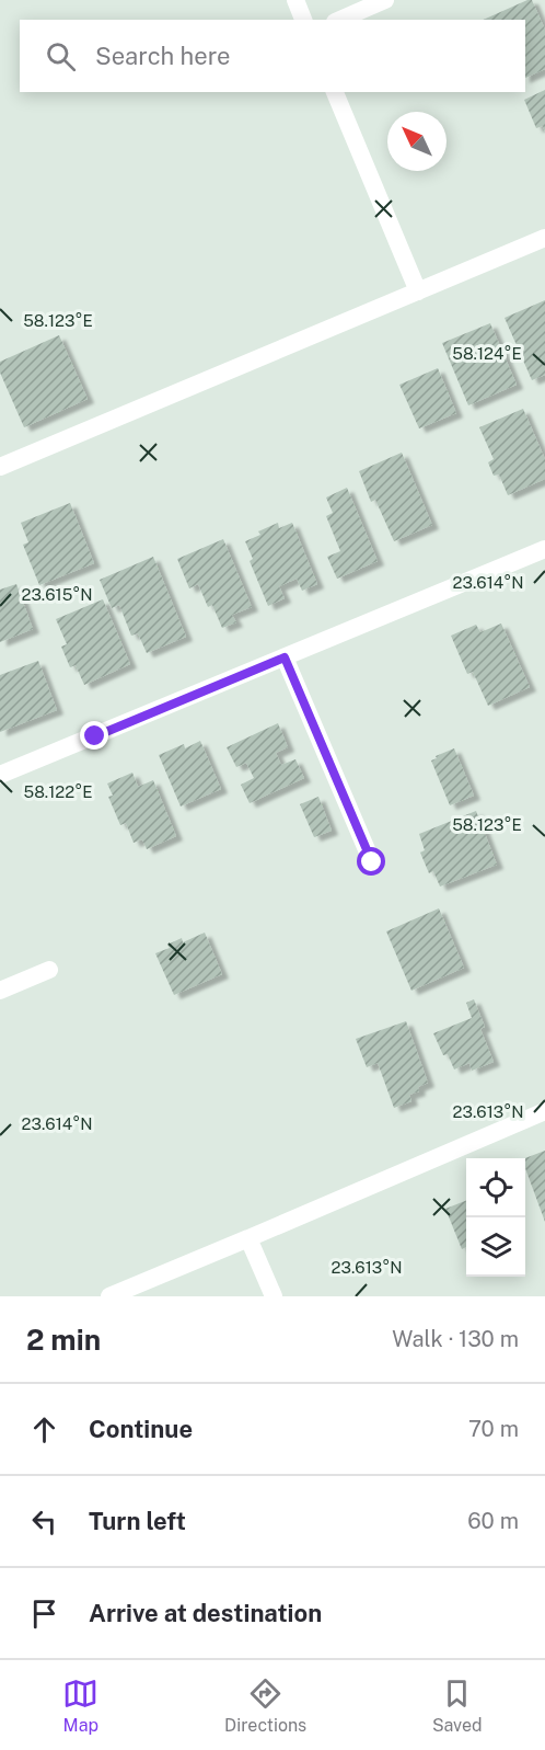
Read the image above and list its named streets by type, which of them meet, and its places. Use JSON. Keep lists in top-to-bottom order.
{
  "north": "top left",
  "page": {
    "search": "Search here",
    "heading": ["2 min", "Walk · 130 m"],
    "list": [
      ["Continue", "70 m"],
      ["Turn left", "60 m"],
      "Arrive at destination"
    ],
    "nav": ["Map", "Directions", "Saved"]
  },
  "coordinates": [
    "58.123°E",
    "58.124°E",
    "23.614°N",
    "23.615°N",
    "58.122°E",
    "23.613°N"
  ]
}
